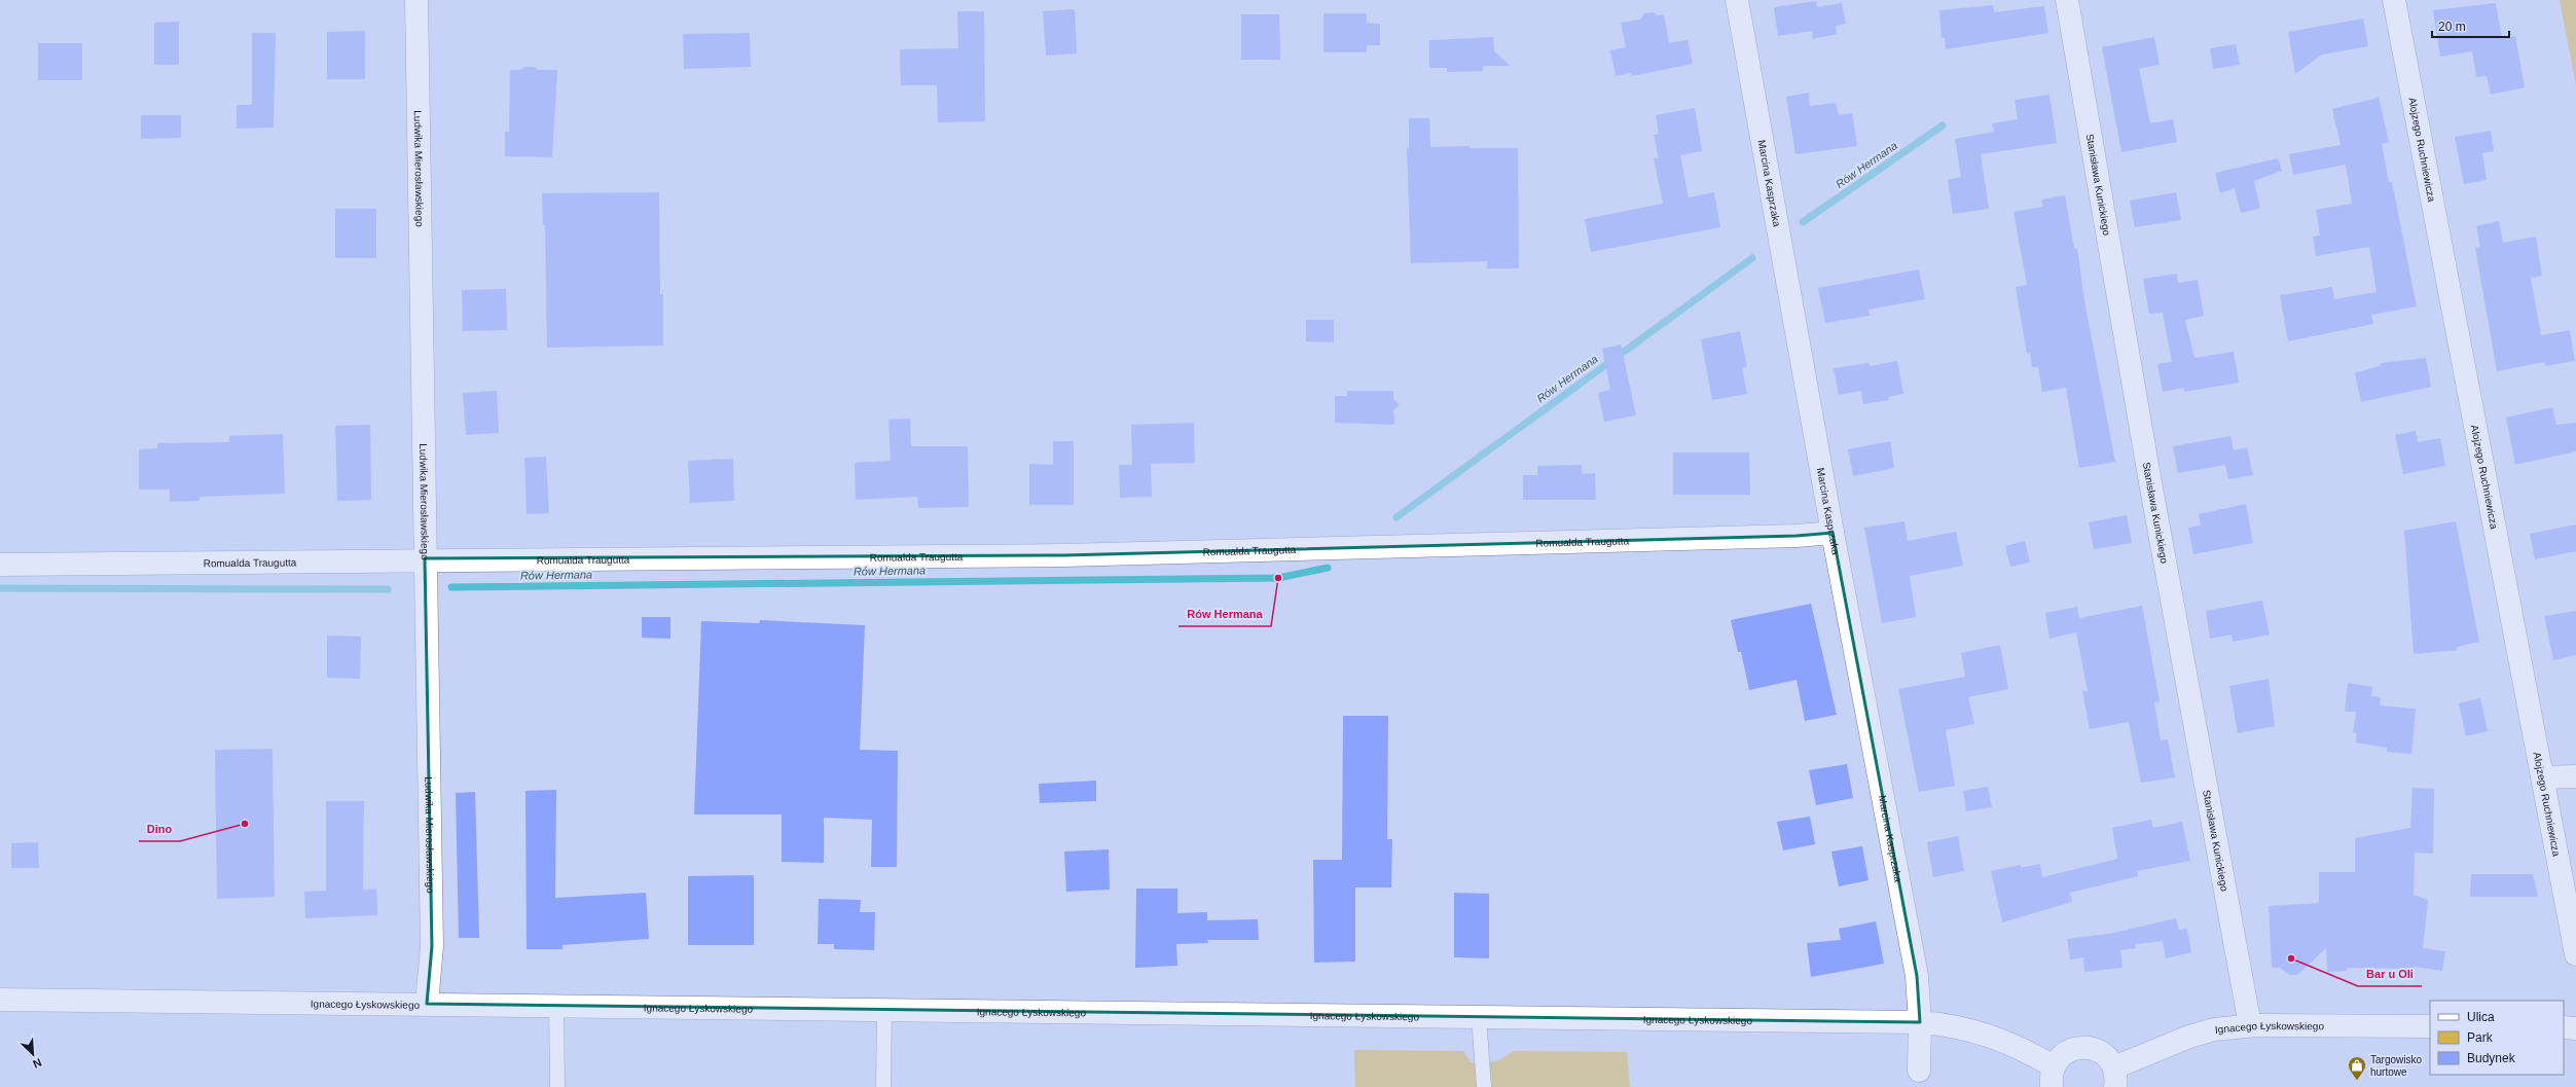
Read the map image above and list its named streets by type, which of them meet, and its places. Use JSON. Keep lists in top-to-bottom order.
{
  "streets": {
    "street": [
      "Alojzego Ruchniewicza",
      "Ludwika Mierosławskiego",
      "Marcina Kasprzaka",
      "Stanisława Kunickiego",
      "Romualda Traugutta",
      "Ignacego Łyskowskiego"
    ]
  },
  "crossings": [
    ["Ludwika Mierosławskiego", "Romualda Traugutta"],
    ["Ludwika Mierosławskiego", "Ignacego Łyskowskiego"],
    ["Marcina Kasprzaka", "Romualda Traugutta"],
    ["Marcina Kasprzaka", "Ignacego Łyskowskiego"],
    ["Stanisława Kunickiego", "Ignacego Łyskowskiego"]
  ],
  "water": ["Rów Hermana"],
  "places": {
    "other": ["Rów Hermana", "Dino", "Bar u Oli"],
    "shop": ["Targowisko hurtowe"]
  },
  "legend": ["Ulica", "Park", "Budynek"],
  "scale_bar": "20 m",
  "north": "bottom right"
}
